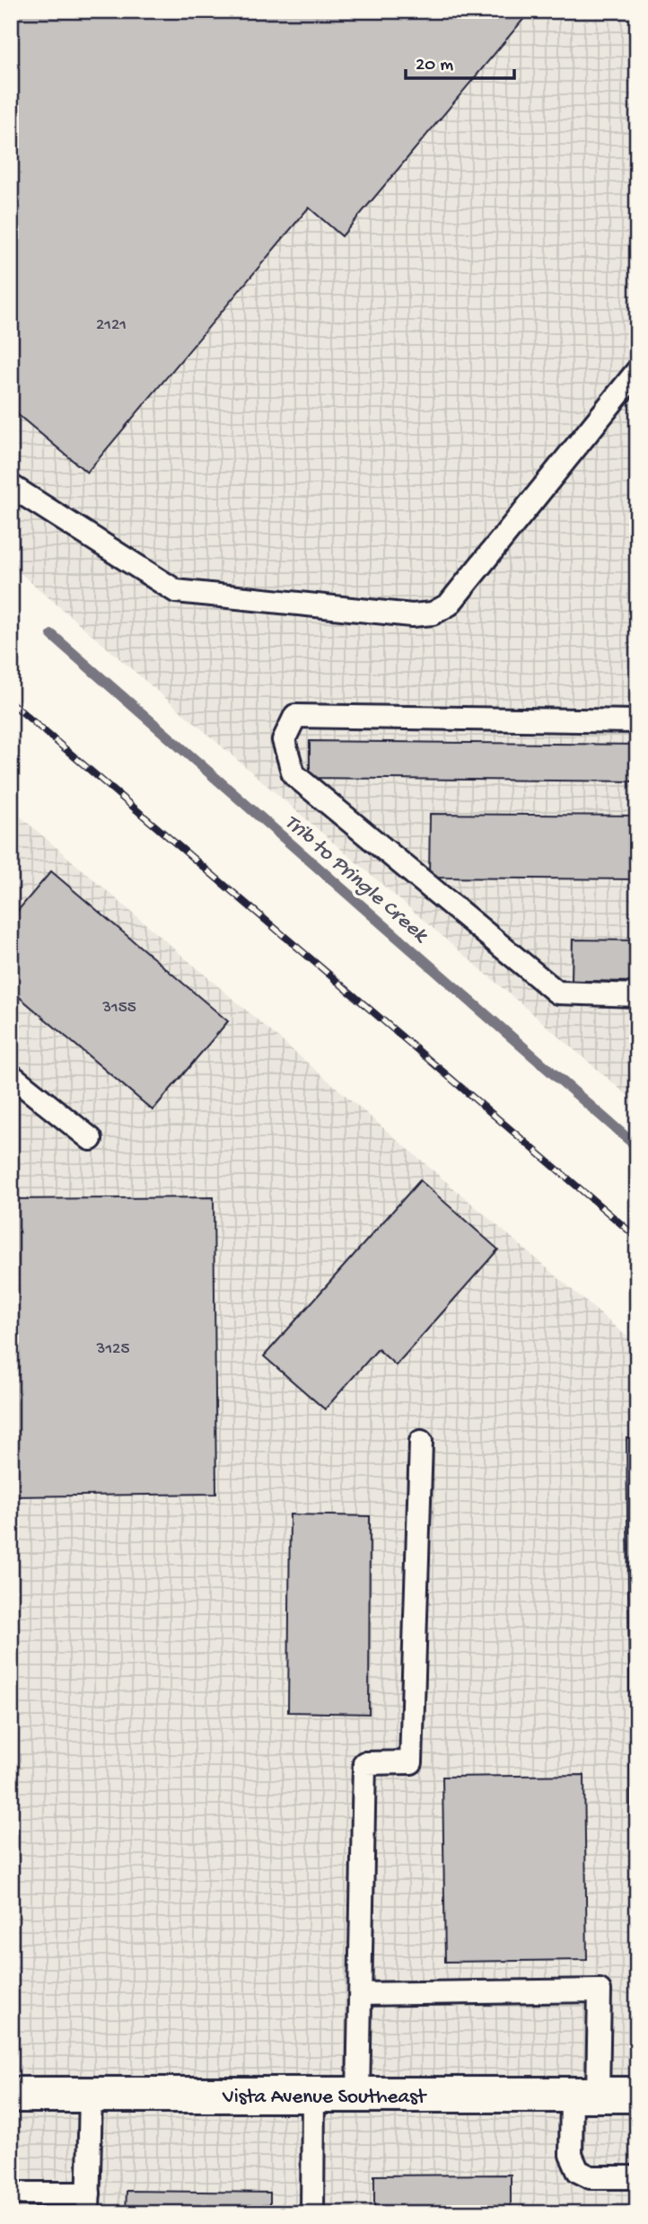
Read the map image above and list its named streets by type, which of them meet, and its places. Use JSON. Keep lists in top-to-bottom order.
{
  "streets": {
    "street": ["Vista Avenue Southeast"]
  },
  "water": ["Trib to Pringle Creek"],
  "house_numbers": ["2121", "3155", "3125"],
  "scale_bar": "20 m"
}
